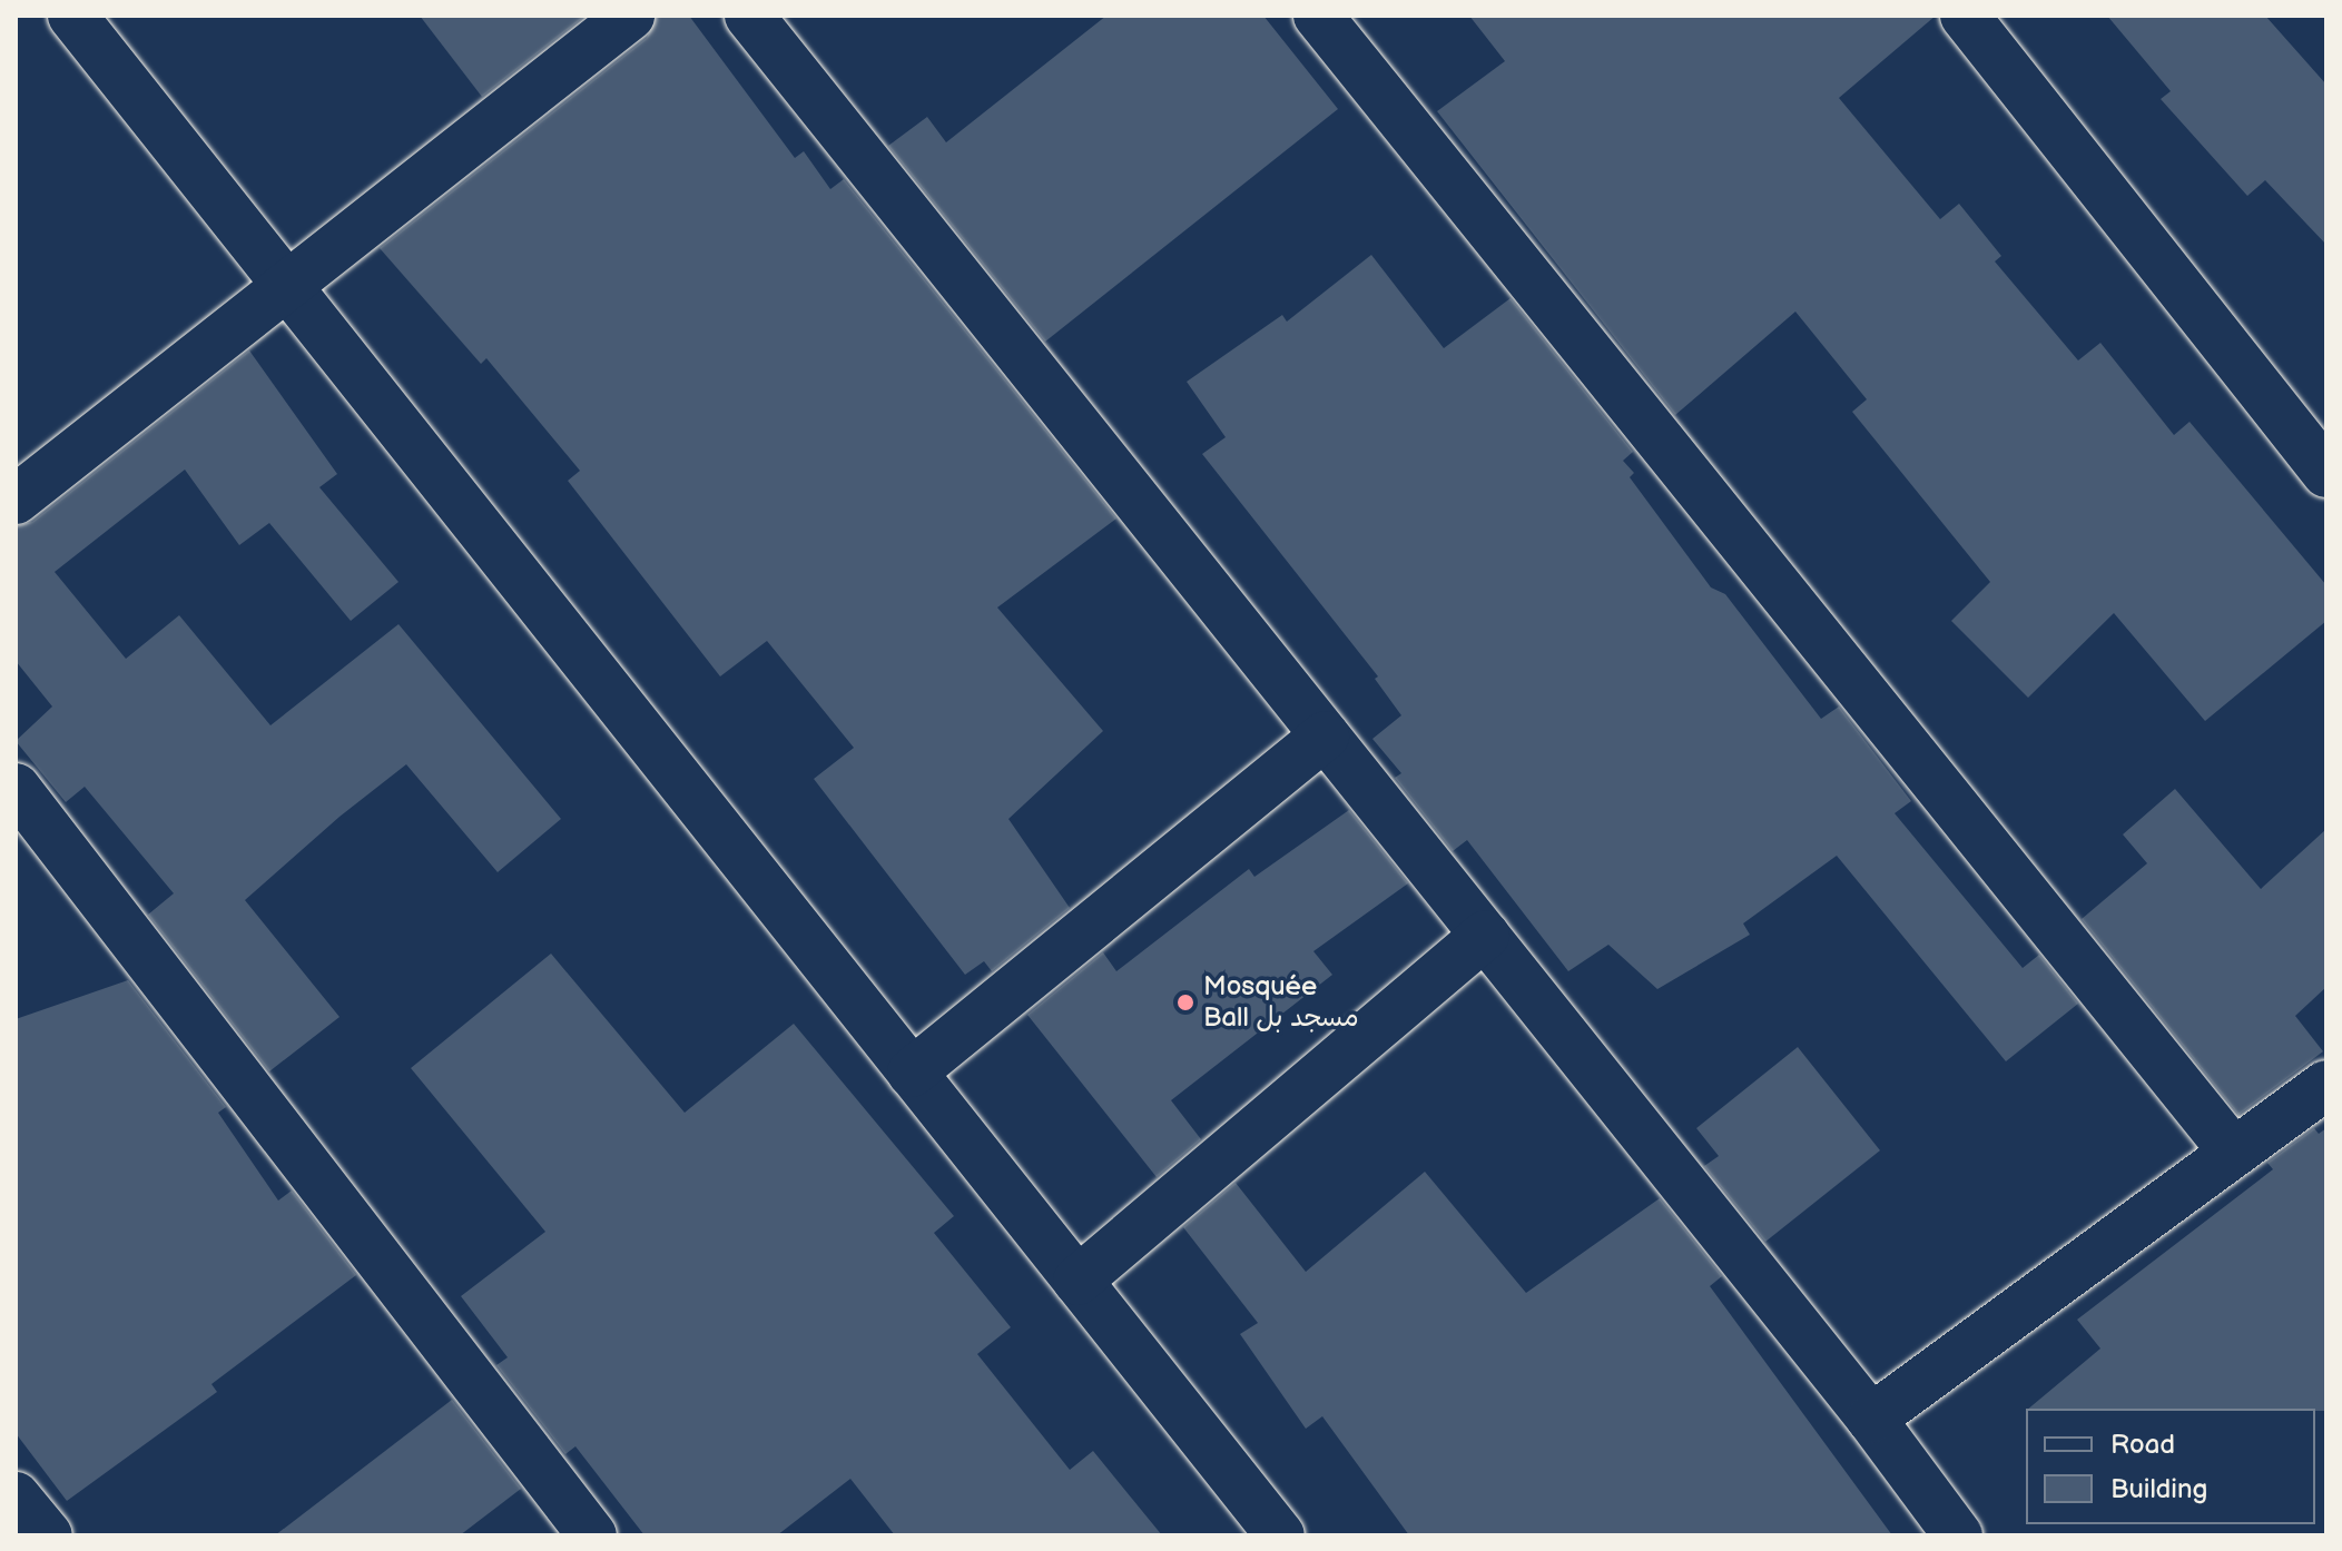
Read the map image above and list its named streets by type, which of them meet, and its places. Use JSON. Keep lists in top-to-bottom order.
{
  "places": ["Mosquée Ball مسجد بل"],
  "legend": ["Road", "Building"]
}
